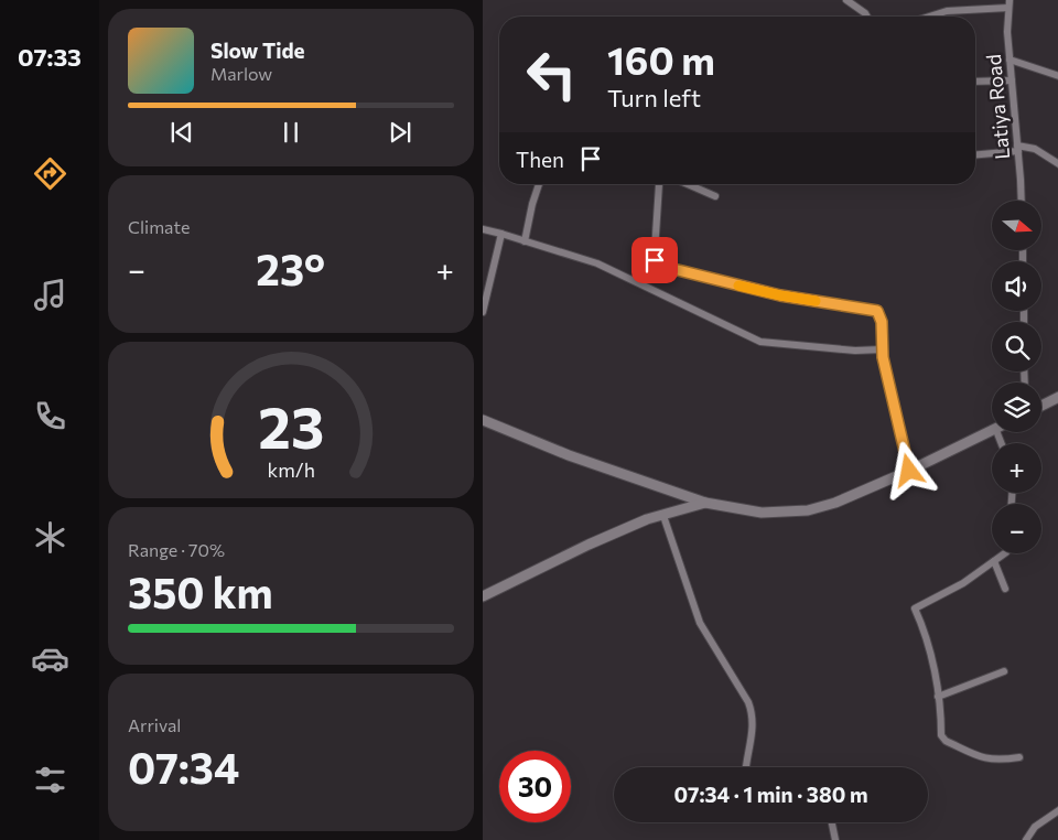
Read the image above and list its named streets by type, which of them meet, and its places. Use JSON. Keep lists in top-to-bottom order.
{
  "streets": {
    "street": ["Latiya Road"]
  },
  "north": "right",
  "page": {
    "tabs": "07:33",
    "turn": ["160 m", "Turn left"],
    "song": ["Slow Tide", "Marlow"],
    "then": "Then",
    "tile": [
      "Climate",
      ["Range · 70%", "350 km"],
      ["Arrival", "07:34"]
    ],
    "map_buttons": ["+", "−"],
    "heat": ["−", "23°", "+"],
    "limit": "30",
    "trip": "07:34 · 1 min · 380 m",
    "gauge": ["23", "km/h"]
  }
}
